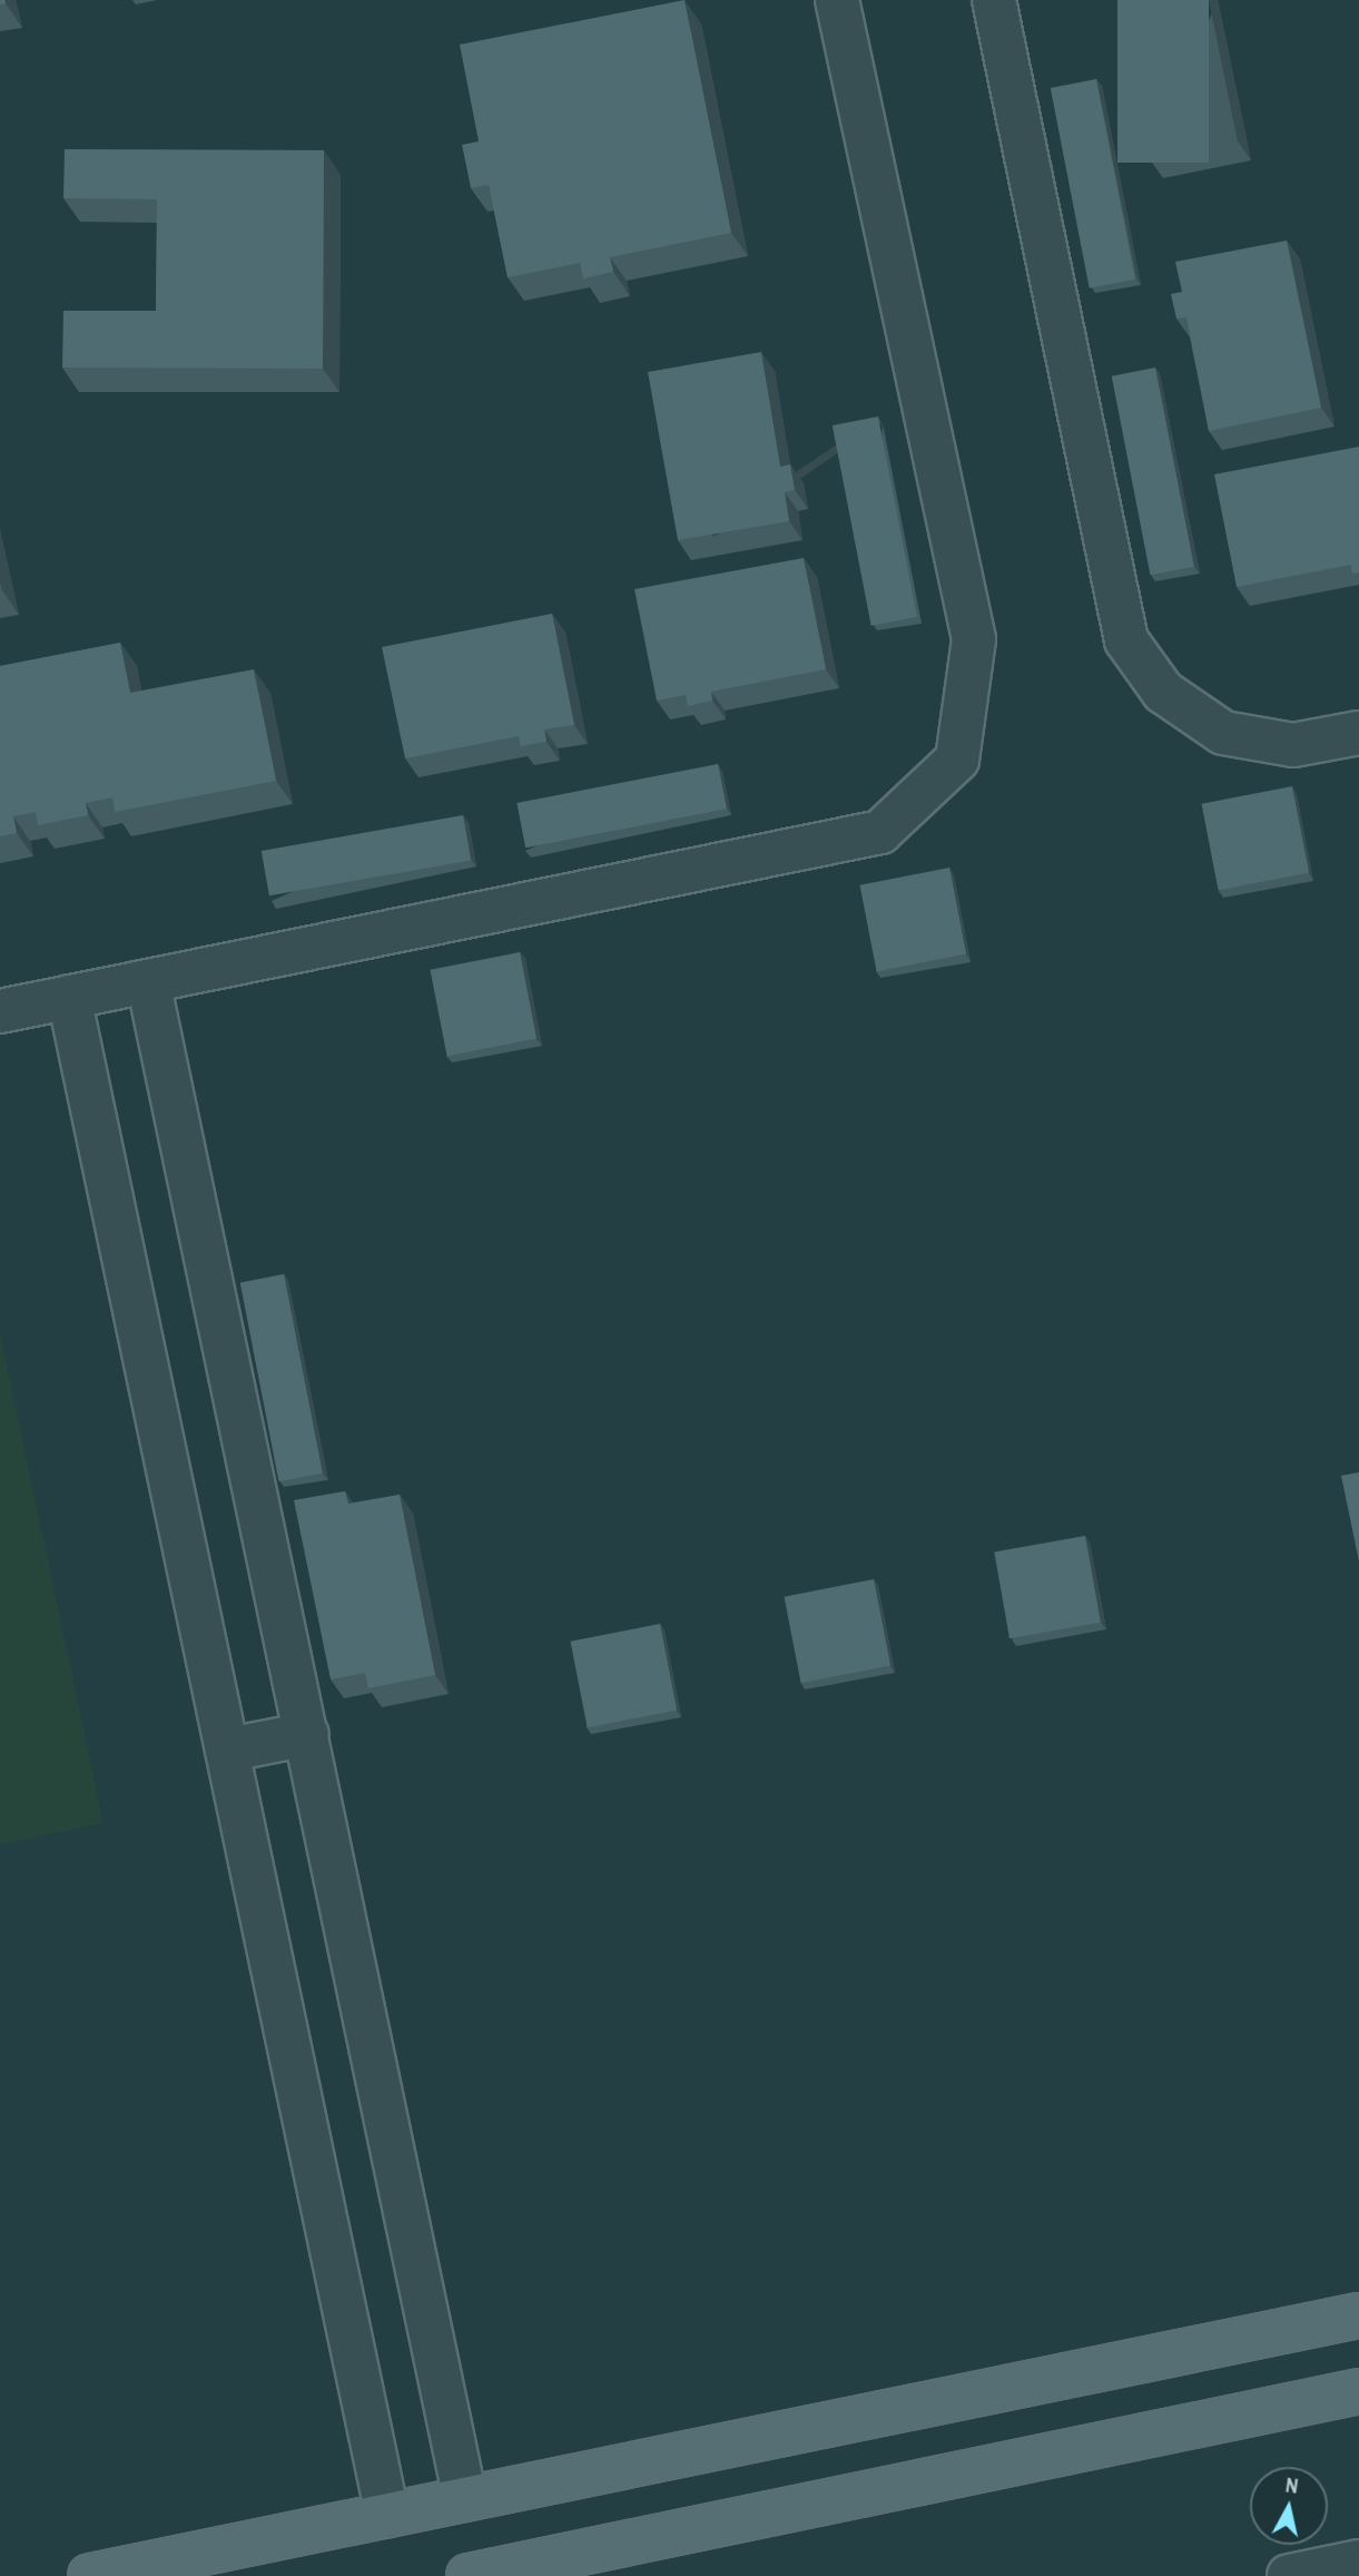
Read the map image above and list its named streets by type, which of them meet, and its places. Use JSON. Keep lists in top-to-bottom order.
{
  "north": "top"
}
